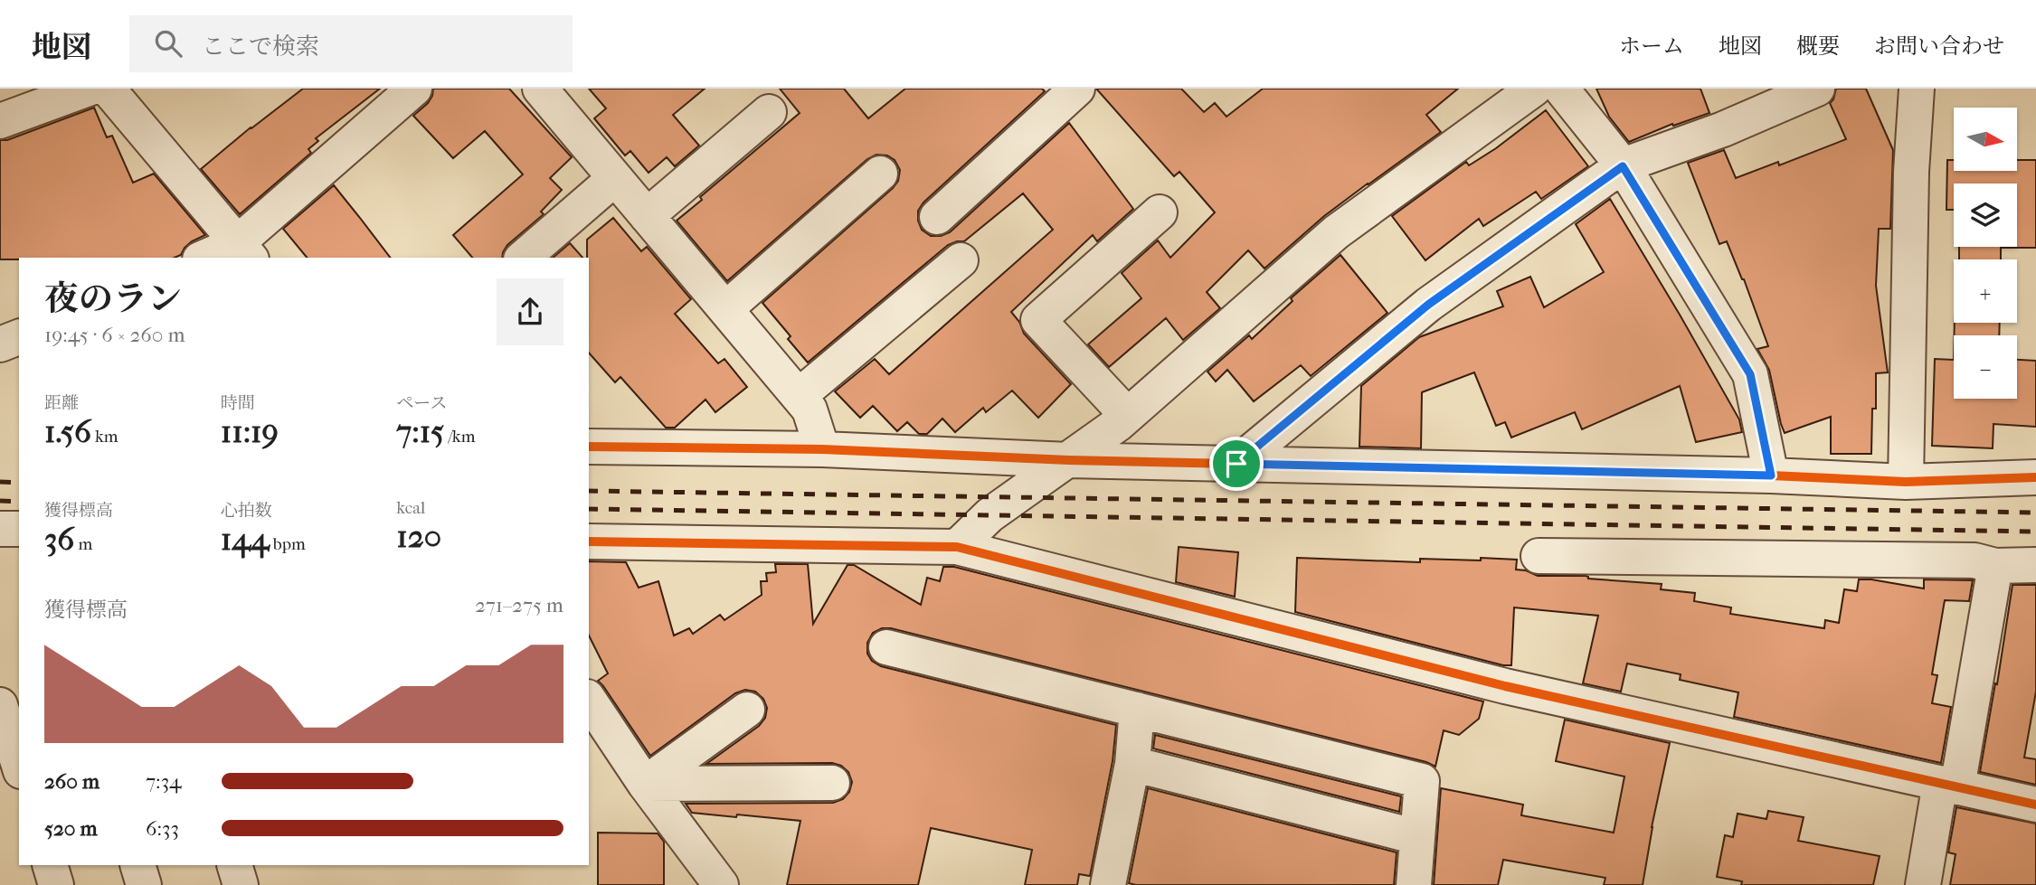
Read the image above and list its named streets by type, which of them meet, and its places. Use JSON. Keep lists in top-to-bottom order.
{
  "north": "right",
  "page": {
    "header": "地図",
    "search": "ここで検索",
    "nav": [
      "ホーム",
      "地図",
      "概要",
      "お問い合わせ"
    ],
    "map_buttons": ["+", "−"],
    "heading": ["夜のラン", "19:45 · 6 × 260 m"],
    "stats": [
      ["距離", "1.56 km"],
      ["時間", "11:19"],
      ["ペース", "7:15 /km"],
      ["獲得標高", "36 m"],
      ["心拍数", "144 bpm"],
      ["kcal", "120"]
    ],
    "chart": ["獲得標高", "271–275 m"],
    "list": [
      {
        "name": "260 m",
        "note": "7:34"
      },
      {
        "name": "520 m",
        "note": "6:33"
      }
    ]
  }
}
